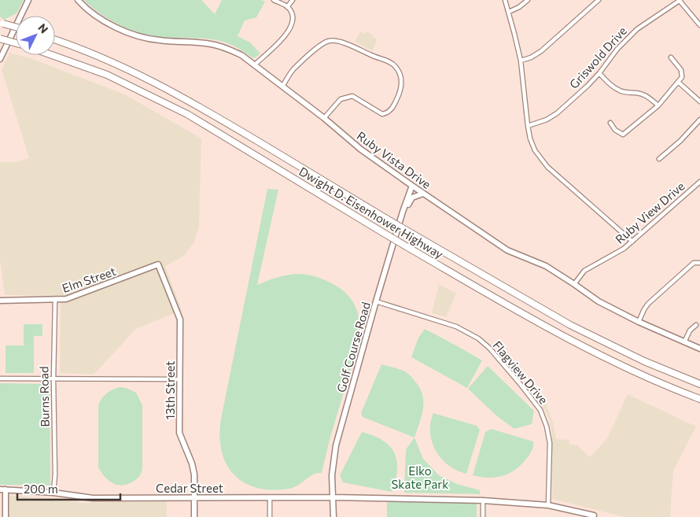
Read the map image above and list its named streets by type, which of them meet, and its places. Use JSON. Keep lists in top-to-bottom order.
{
  "streets": {
    "highway": ["Dwight D. Eisenhower Highway"],
    "street": [
      "Griswold Drive",
      "Ruby Vista Drive",
      "Ruby View Drive",
      "Elm Street",
      "Golf Course Road",
      "Flagview Drive",
      "13th Street",
      "Burns Road",
      "Cedar Street"
    ]
  },
  "crossings": [
    ["Ruby Vista Drive", "Ruby View Drive"],
    ["Ruby Vista Drive", "Golf Course Road"],
    ["Elm Street", "13th Street"],
    ["Elm Street", "Burns Road"],
    ["Golf Course Road", "Flagview Drive"],
    ["Golf Course Road", "Cedar Street"],
    ["Flagview Drive", "Cedar Street"],
    ["13th Street", "Cedar Street"],
    ["Burns Road", "Cedar Street"]
  ],
  "parks": ["Elko Skate Park"],
  "scale_bar": "200 m",
  "north": "top right"
}
